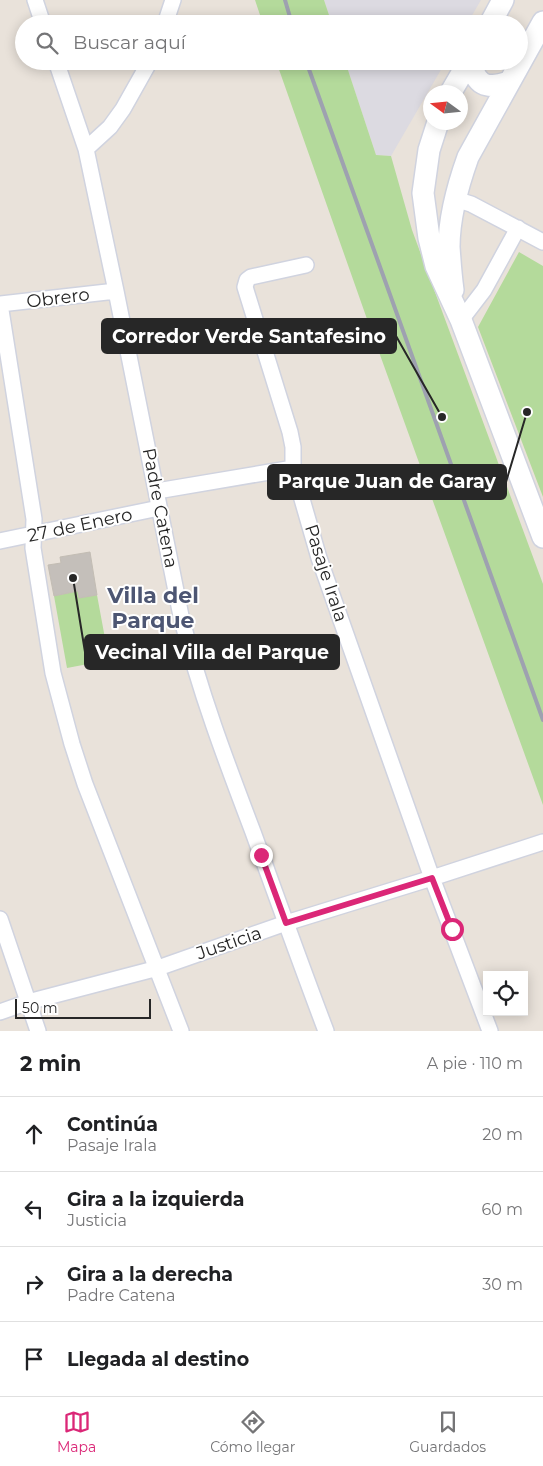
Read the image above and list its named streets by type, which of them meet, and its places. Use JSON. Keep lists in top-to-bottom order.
{
  "streets": {
    "street": [
      "Obrero",
      "Padre Catena",
      "27 de Enero",
      "Pasaje Irala",
      "Justicia"
    ]
  },
  "crossings": [
    ["Obrero", "Padre Catena"],
    ["Padre Catena", "27 de Enero"],
    ["Padre Catena", "Justicia"],
    ["Pasaje Irala", "Justicia"]
  ],
  "districts": ["Villa del Parque"],
  "places": ["Parque Juan de Garay", "Corredor Verde Santafesino", "Vecinal Villa del Parque"],
  "scale_bar": "50 m",
  "north": "left",
  "page": {
    "search": "Buscar aquí",
    "scale": "50 m",
    "heading": ["2 min", "A pie · 110 m"],
    "list": [
      ["Continúa", "Pasaje Irala", "20 m"],
      ["Gira a la izquierda", "Justicia", "60 m"],
      ["Gira a la derecha", "Padre Catena", "30 m"],
      "Llegada al destino"
    ],
    "nav": ["Mapa", "Cómo llegar", "Guardados"]
  }
}
